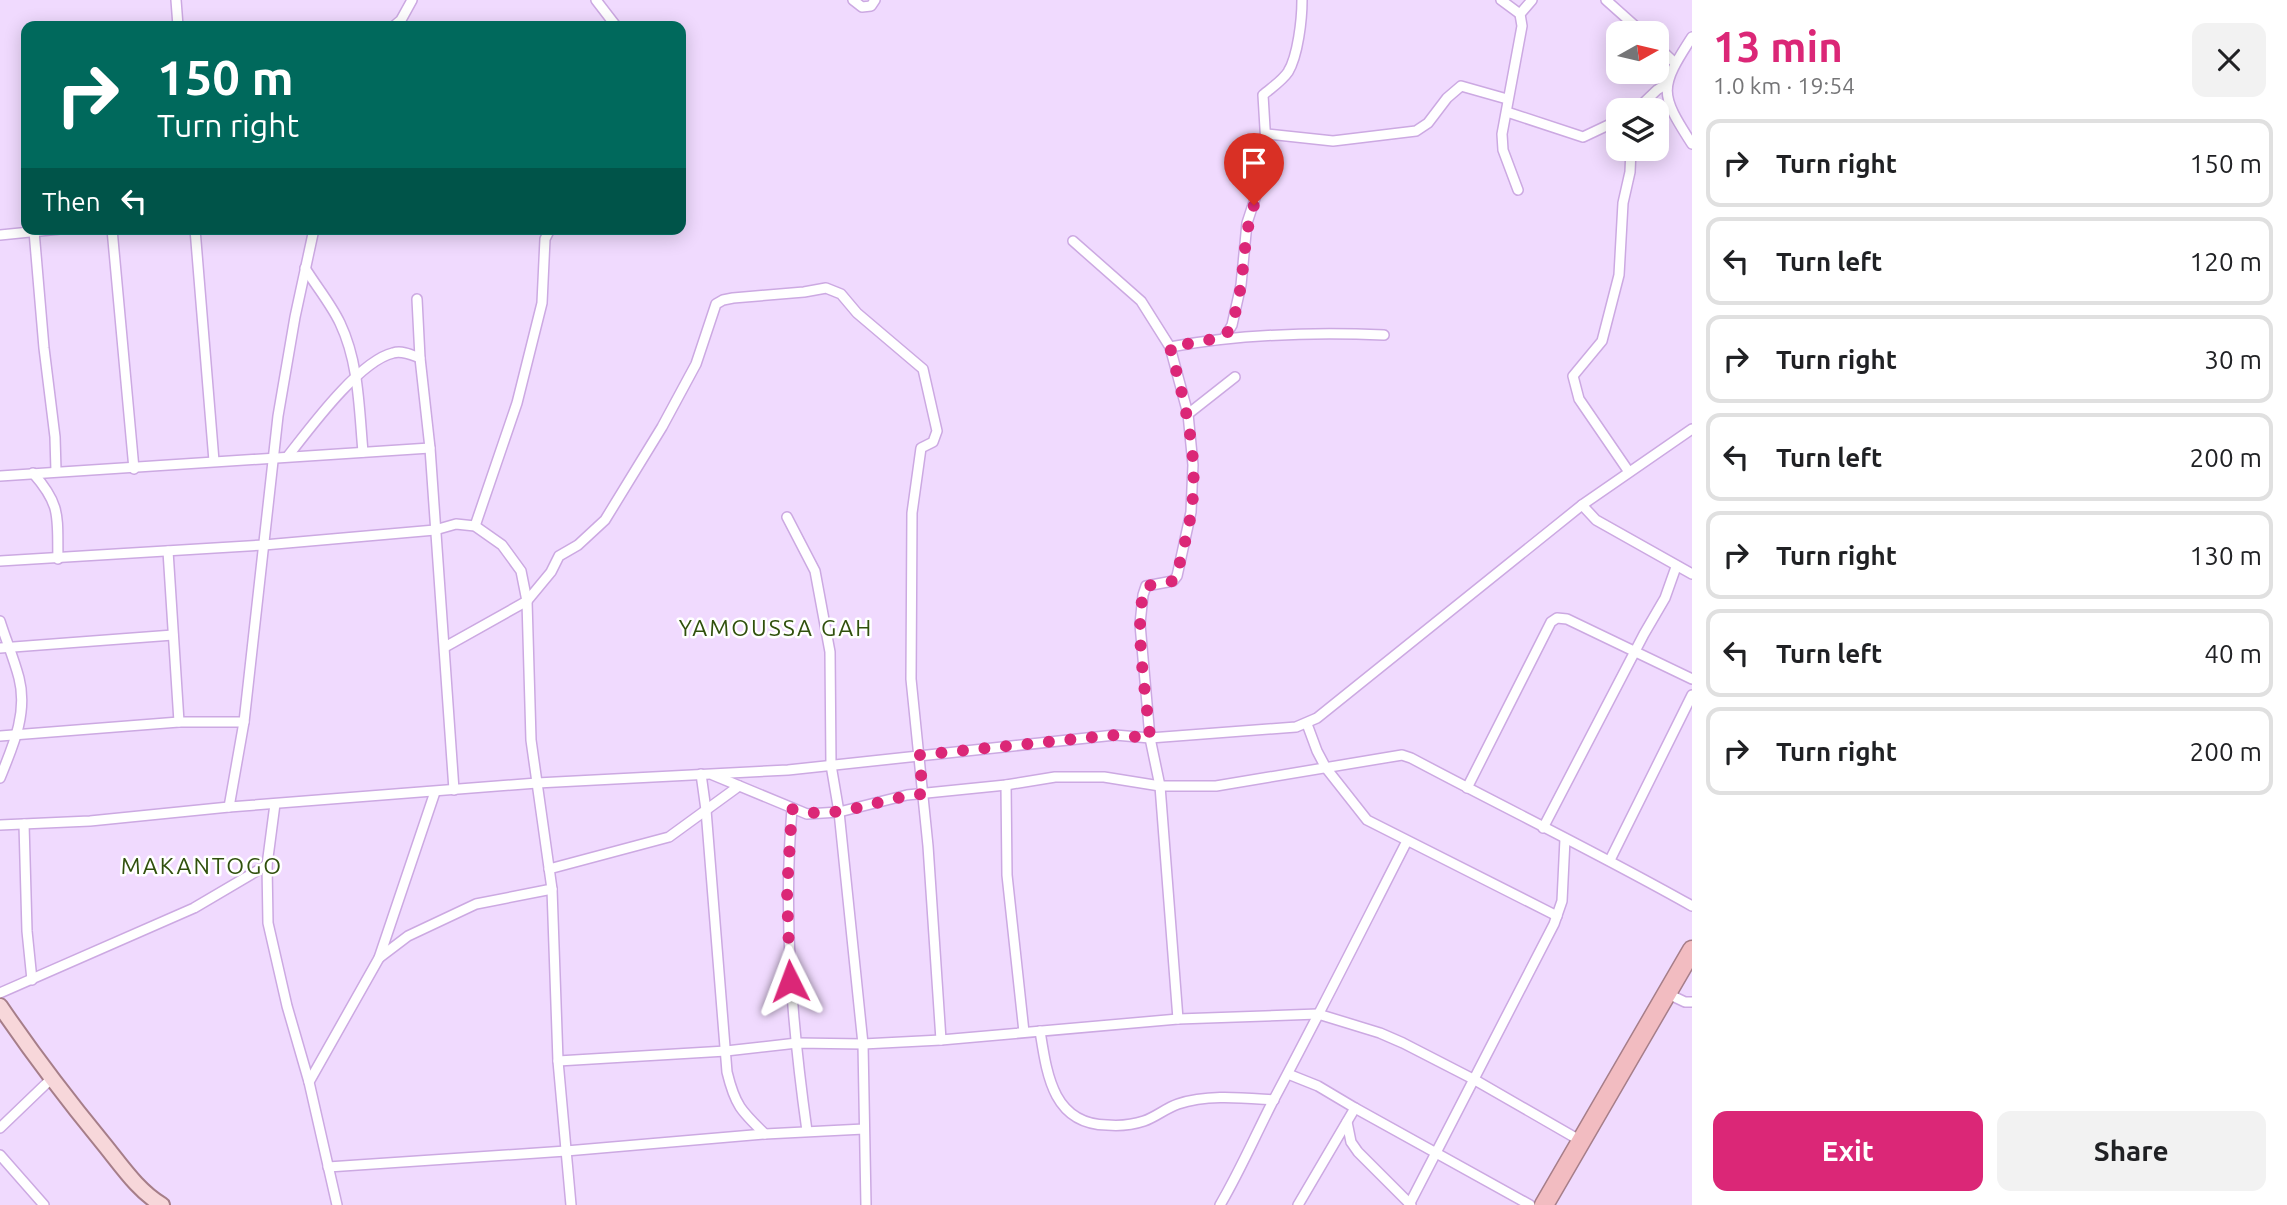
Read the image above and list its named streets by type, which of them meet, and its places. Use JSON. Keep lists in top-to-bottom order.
{
  "districts": ["YAMOUSSA GAH", "MAKANTOGO"],
  "north": "right",
  "page": {
    "heading": ["13 min", "1.0 km · 19:54"],
    "turn": ["150 m", "Turn right"],
    "list": [
      {
        "name": "Turn right",
        "value": "150 m"
      },
      {
        "name": "Turn left",
        "value": "120 m"
      },
      {
        "name": "Turn right",
        "value": "30 m"
      },
      {
        "name": "Turn left",
        "value": "200 m"
      },
      {
        "name": "Turn right",
        "value": "130 m"
      },
      {
        "name": "Turn left",
        "value": "40 m"
      },
      {
        "name": "Turn right",
        "value": "200 m"
      }
    ],
    "then": "Then",
    "buttons": ["Exit", "Share"]
  }
}
